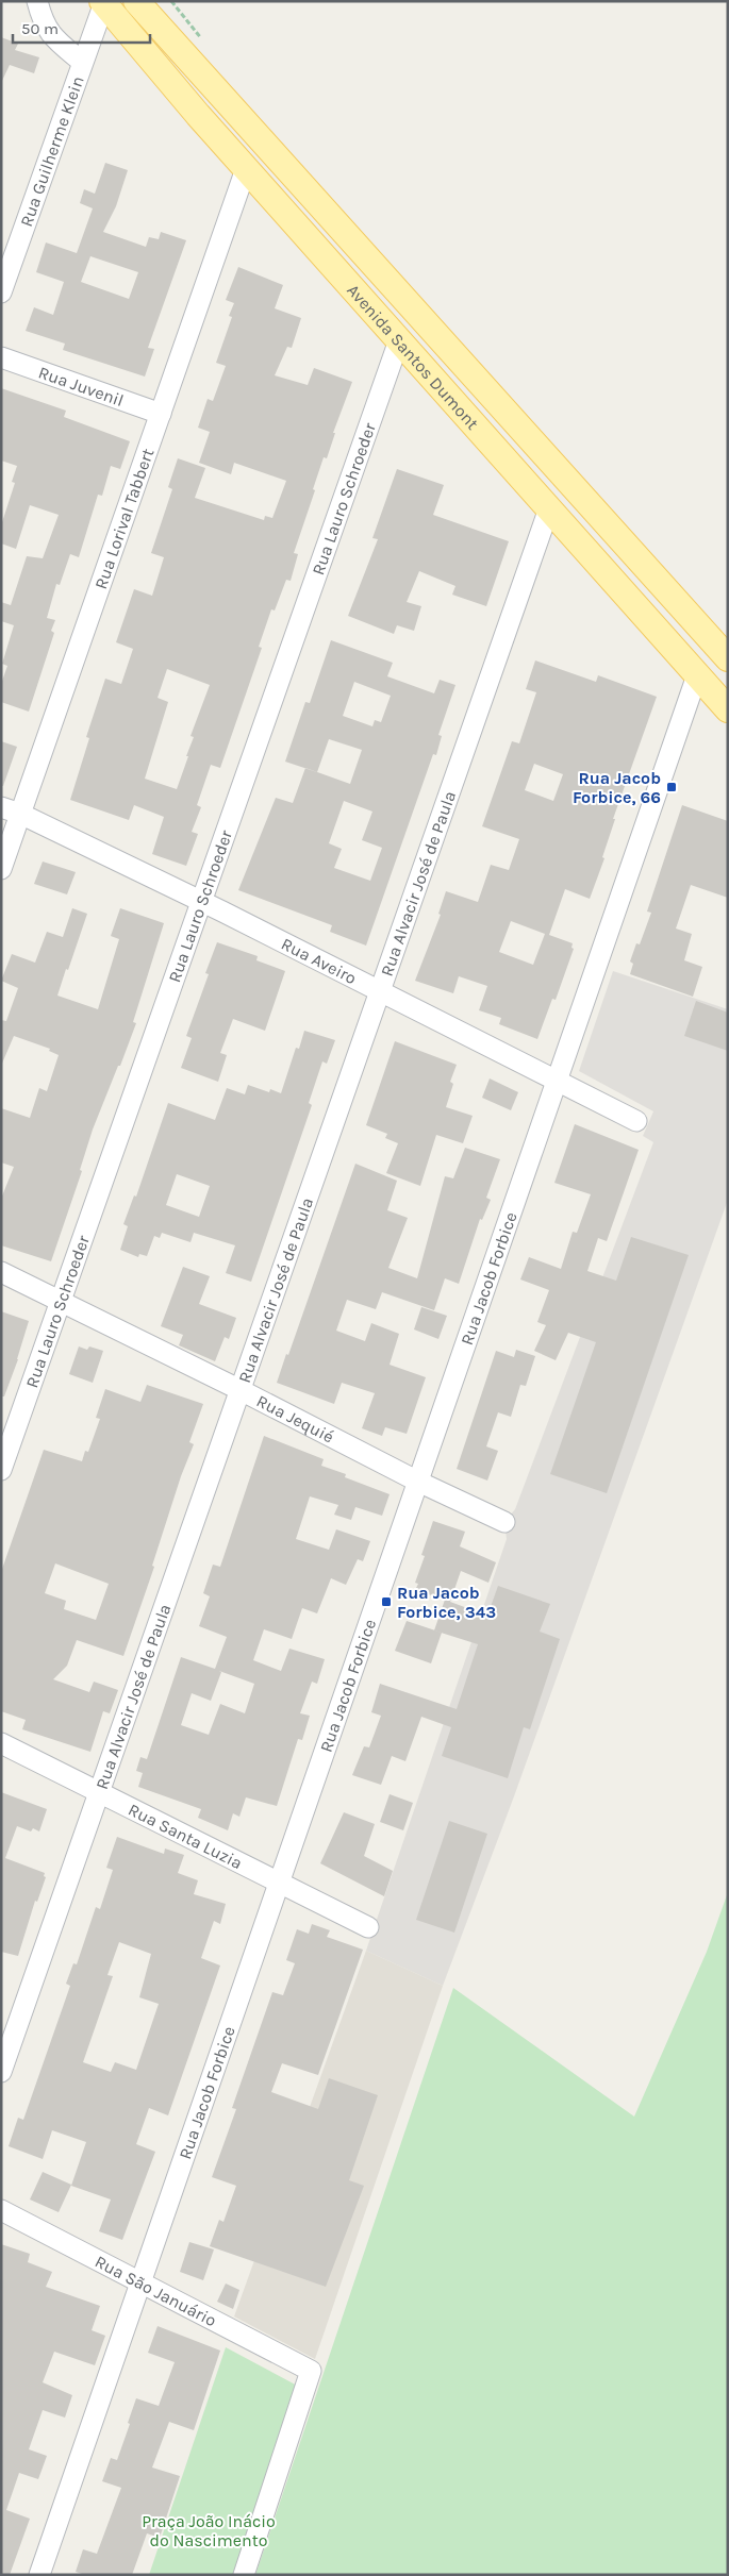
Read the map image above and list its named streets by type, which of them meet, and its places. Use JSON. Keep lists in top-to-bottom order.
{
  "streets": {
    "main road": ["Avenida Santos Dumont"],
    "street": [
      "Rua Guilherme Klein",
      "Rua Juvenil",
      "Rua Lauro Schroeder",
      "Rua Lorival Tabbert",
      "Rua Alvacir José de Paula",
      "Rua Aveiro",
      "Rua Jacob Forbice",
      "Rua Jequié",
      "Rua Santa Luzia",
      "Rua São Januário"
    ]
  },
  "crossings": [
    ["Rua Guilherme Klein", "Avenida Santos Dumont"],
    ["Avenida Santos Dumont", "Rua Lauro Schroeder"],
    ["Avenida Santos Dumont", "Rua Lorival Tabbert"],
    ["Avenida Santos Dumont", "Rua Alvacir José de Paula"],
    ["Avenida Santos Dumont", "Rua Jacob Forbice"],
    ["Rua Juvenil", "Rua Lorival Tabbert"],
    ["Rua Lauro Schroeder", "Rua Aveiro"],
    ["Rua Lauro Schroeder", "Rua Jequié"],
    ["Rua Lorival Tabbert", "Rua Aveiro"],
    ["Rua Alvacir José de Paula", "Rua Aveiro"],
    ["Rua Alvacir José de Paula", "Rua Jequié"],
    ["Rua Alvacir José de Paula", "Rua Santa Luzia"],
    ["Rua Aveiro", "Rua Jacob Forbice"],
    ["Rua Jacob Forbice", "Rua Jequié"],
    ["Rua Jacob Forbice", "Rua Santa Luzia"],
    ["Rua Jacob Forbice", "Rua São Januário"]
  ],
  "parks": ["Praça João Inácio do Nascimento"],
  "places": {
    "transit": ["Rua Jacob Forbice, 66", "Rua Jacob Forbice, 343"]
  },
  "scale_bar": "50 m"
}
